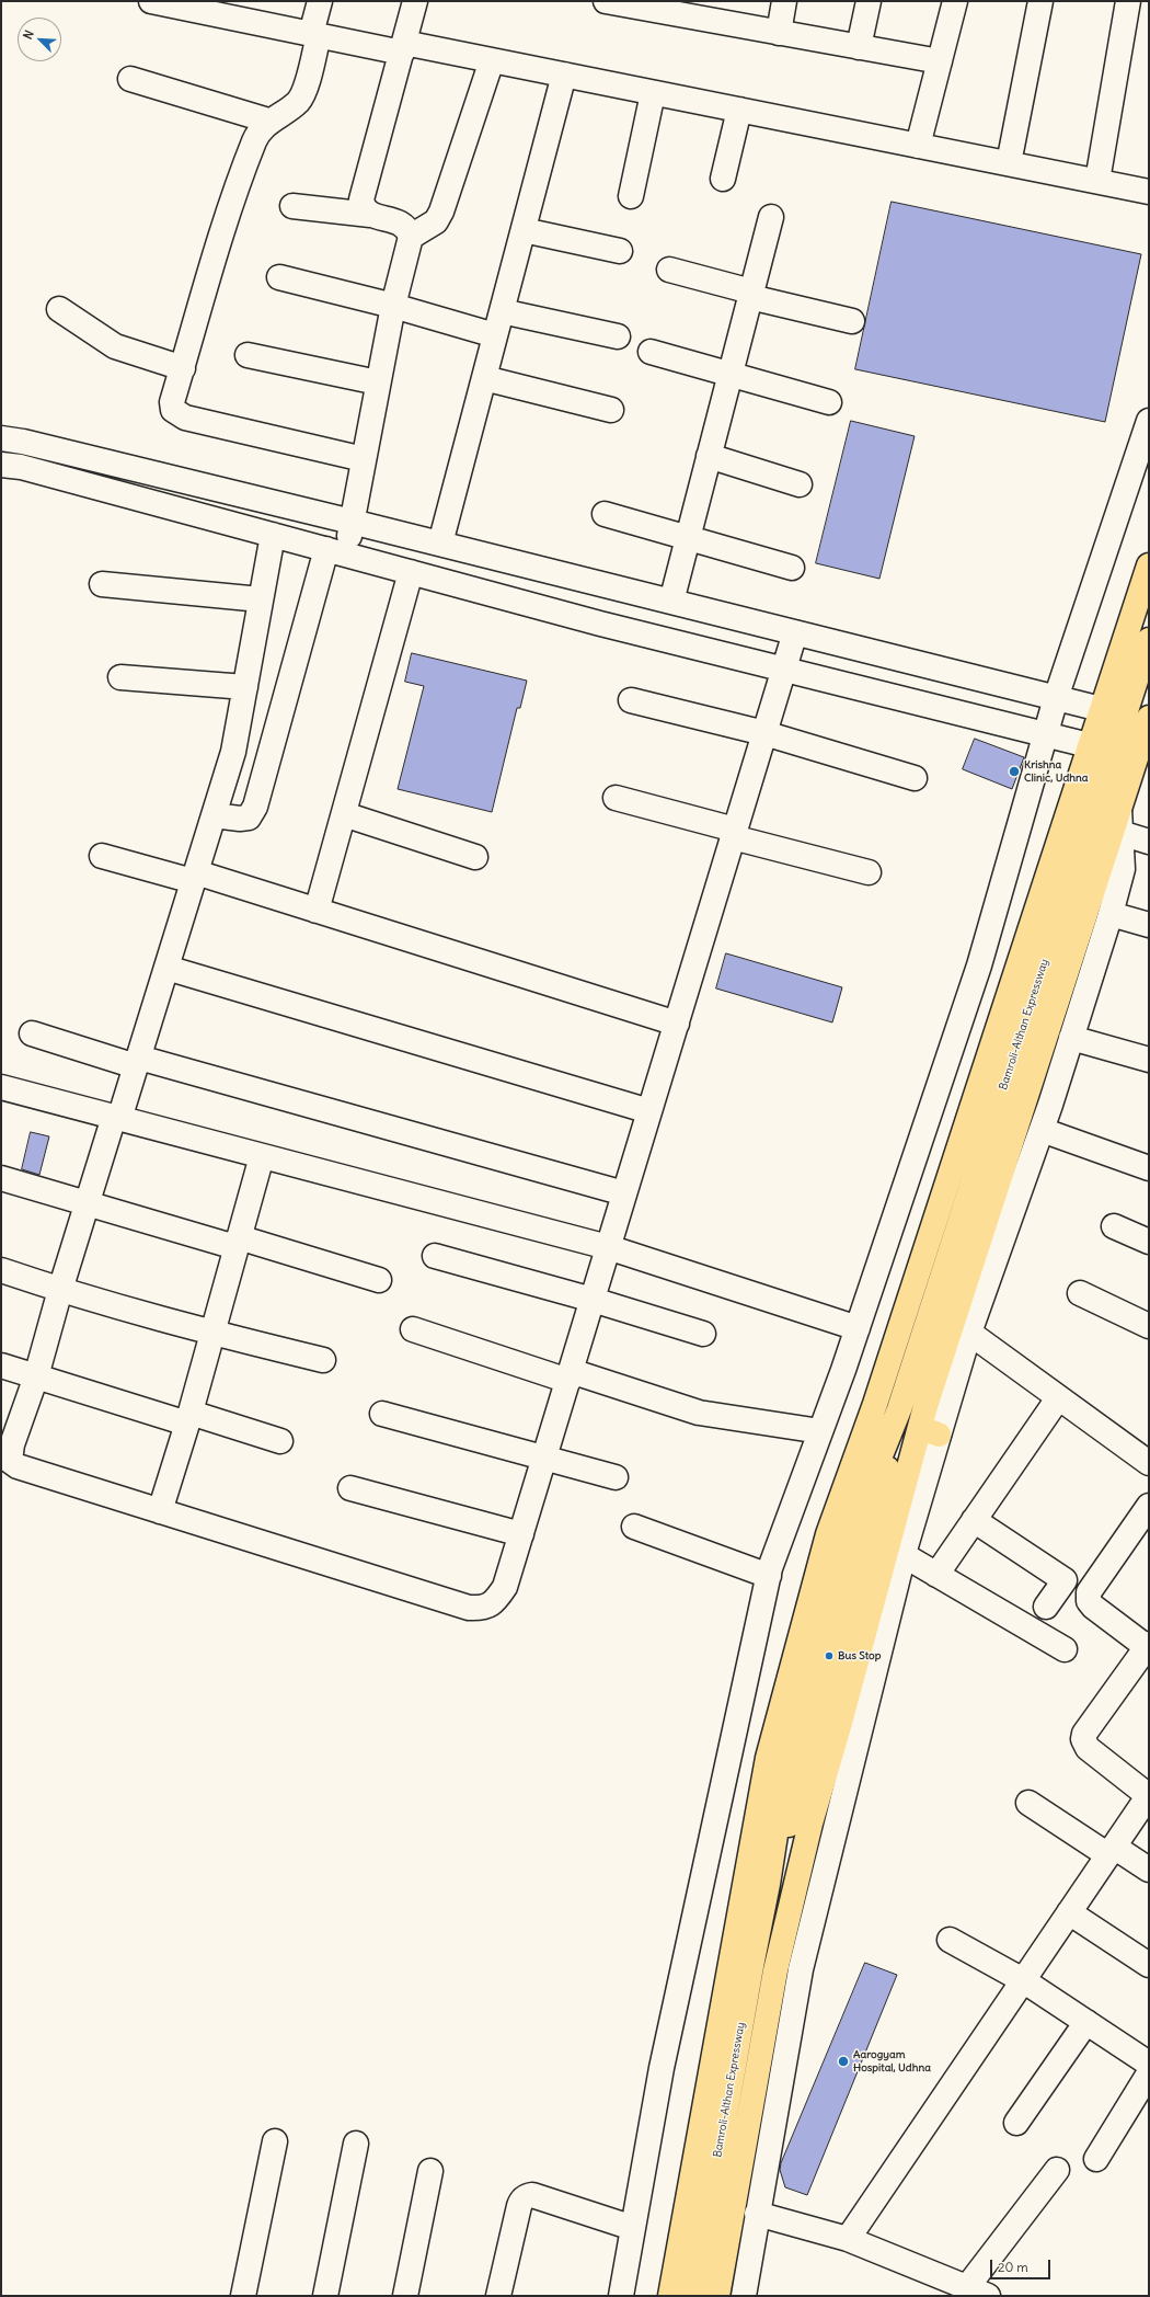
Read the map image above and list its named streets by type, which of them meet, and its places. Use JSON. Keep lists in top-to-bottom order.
{
  "streets": {
    "main road": ["Bamroli-Althan Expressway"]
  },
  "places": ["Krishna Clinic, Udhna", "Bus Stop", "Aarogyam Hospital, Udhna"],
  "scale_bar": "20 m",
  "north": "top left"
}
